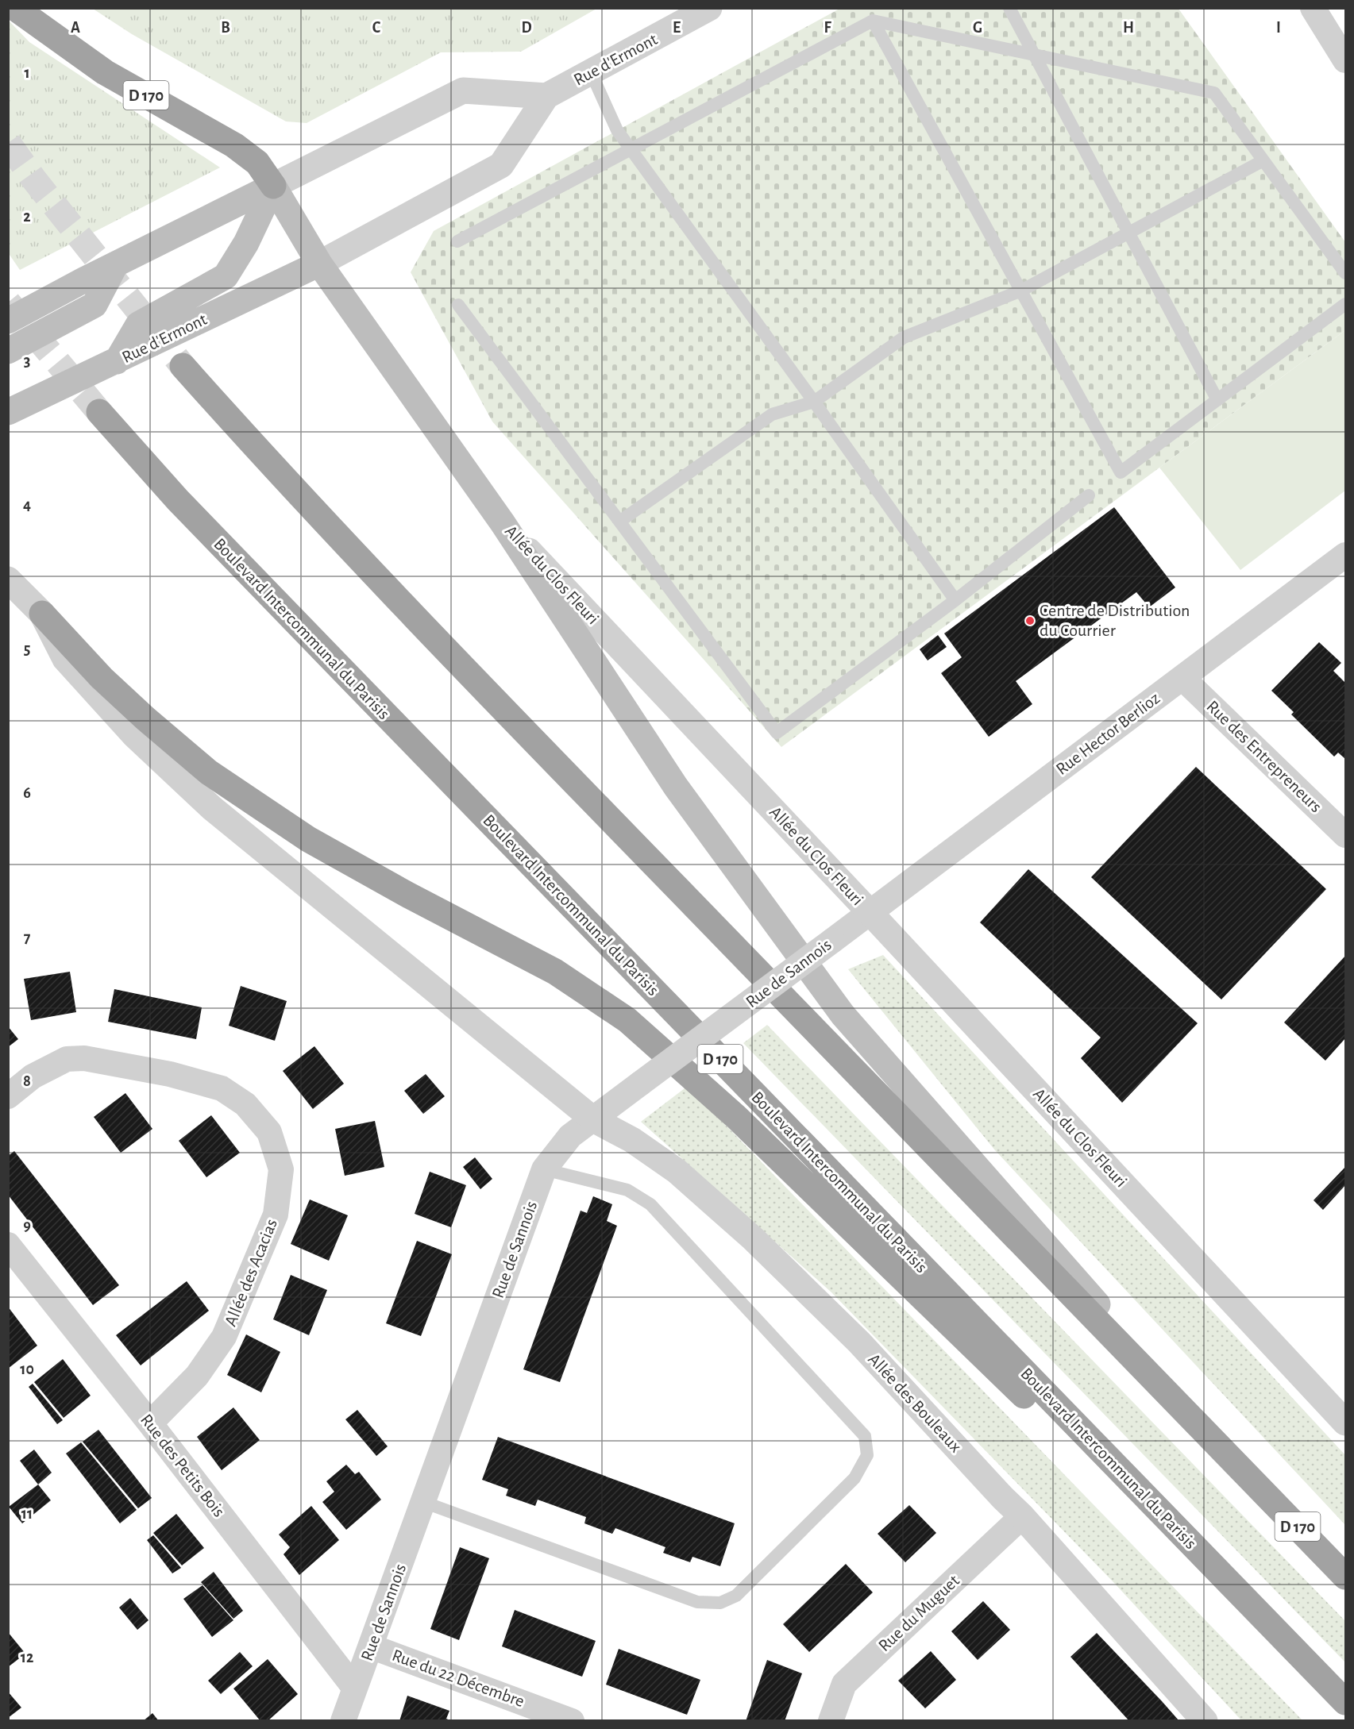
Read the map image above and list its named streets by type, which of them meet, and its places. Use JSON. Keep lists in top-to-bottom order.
{
  "streets": {
    "highway": ["D 170", "Boulevard Intercommunal du Parisis"],
    "main road": ["Rue d'Ermont", "Allée du Clos Fleuri"],
    "street": [
      "Rue Hector Berlioz",
      "Rue des Entrepreneurs",
      "Rue de Sannois",
      "Allée des Acacias",
      "Allée des Bouleaux",
      "Rue des Petits Bois",
      "Rue du Muguet",
      "Rue du 22 Décembre"
    ]
  },
  "crossings": [
    ["Rue d'Ermont", "Allée du Clos Fleuri"],
    ["D 170", "Allée du Clos Fleuri"],
    ["Allée du Clos Fleuri", "Rue Hector Berlioz"],
    ["Allée du Clos Fleuri", "Rue de Sannois"],
    ["Rue Hector Berlioz", "Rue des Entrepreneurs"],
    ["Rue Hector Berlioz", "Rue de Sannois"],
    ["Rue de Sannois", "Allée des Bouleaux"],
    ["Rue de Sannois", "Rue des Petits Bois"],
    ["Rue de Sannois", "Rue du 22 Décembre"],
    ["Allée des Acacias", "Rue des Petits Bois"],
    ["Allée des Bouleaux", "Rue du Muguet"]
  ],
  "places": ["Centre de Distribution du Courrier"],
  "grid": {
    "columns": [
      "A",
      "B",
      "C",
      "D",
      "E",
      "F",
      "G",
      "H",
      "I"
    ],
    "rows": [
      "1",
      "2",
      "3",
      "4",
      "5",
      "6",
      "7",
      "8",
      "9",
      "10",
      "11",
      "12"
    ]
  }
}
